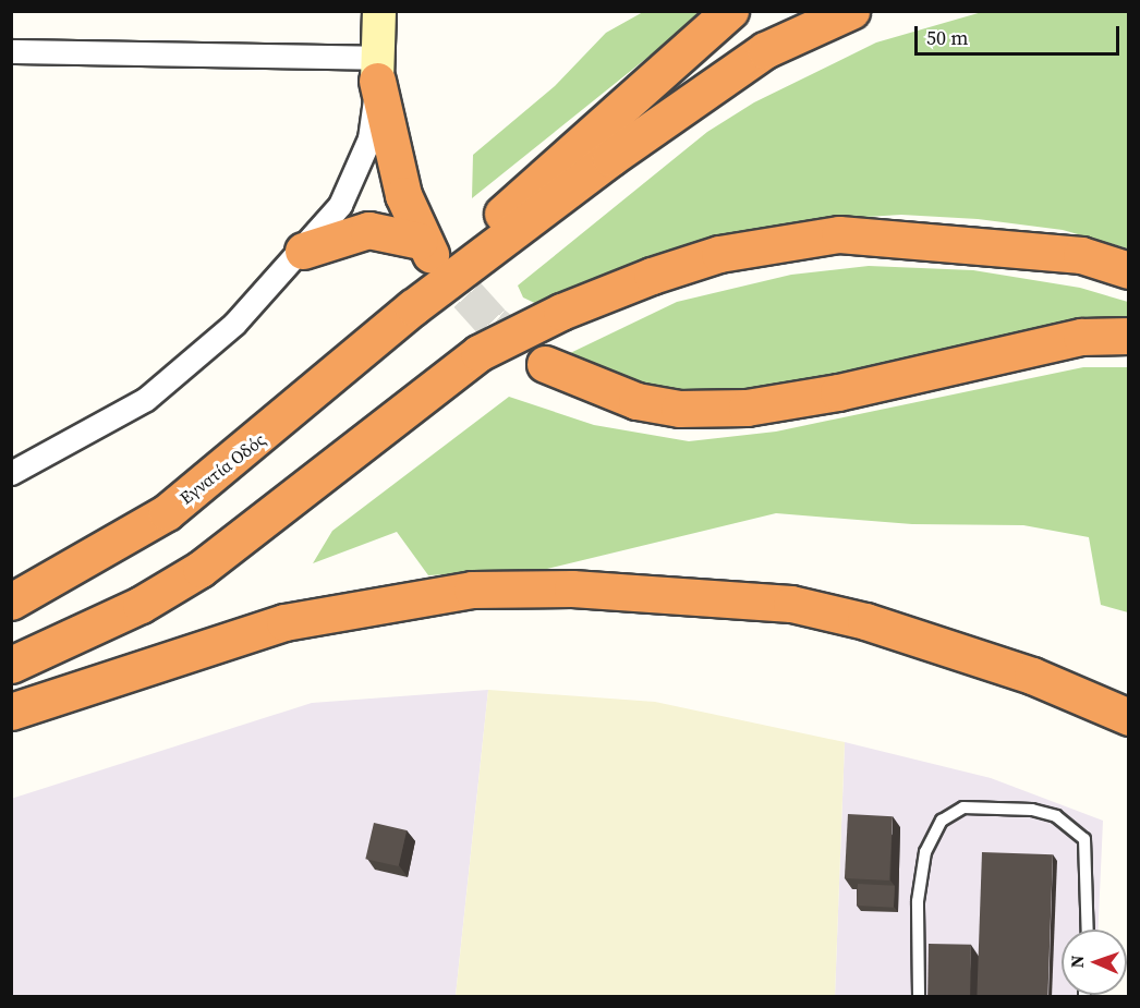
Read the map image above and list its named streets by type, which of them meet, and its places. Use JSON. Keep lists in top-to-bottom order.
{
  "streets": {
    "highway": ["Εγνατία Οδός"]
  },
  "scale_bar": "50 m",
  "north": "left"
}
